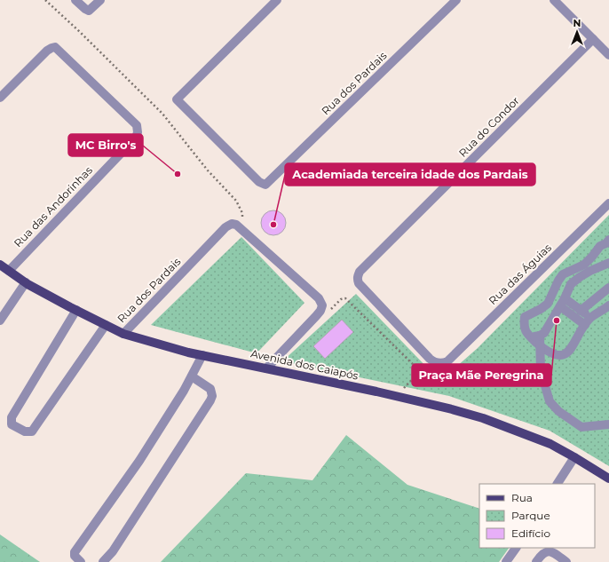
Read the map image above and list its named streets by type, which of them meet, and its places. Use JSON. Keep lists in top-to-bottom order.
{
  "streets": {
    "main road": ["Avenida dos Caiapós"],
    "street": [
      "Rua dos Pardais",
      "Rua do Condor",
      "Rua das Andorinhas",
      "Rua das Águias"
    ]
  },
  "crossings": [
    ["Rua dos Pardais", "Avenida dos Caiapós"],
    ["Rua do Condor", "Rua das Águias"],
    ["Rua das Andorinhas", "Avenida dos Caiapós"]
  ],
  "places": ["MC Birro's", "Academiada terceira idade dos Pardais", "Praça Mãe Peregrina"],
  "legend": ["Rua", "Parque", "Edifício"],
  "north": "top"
}
